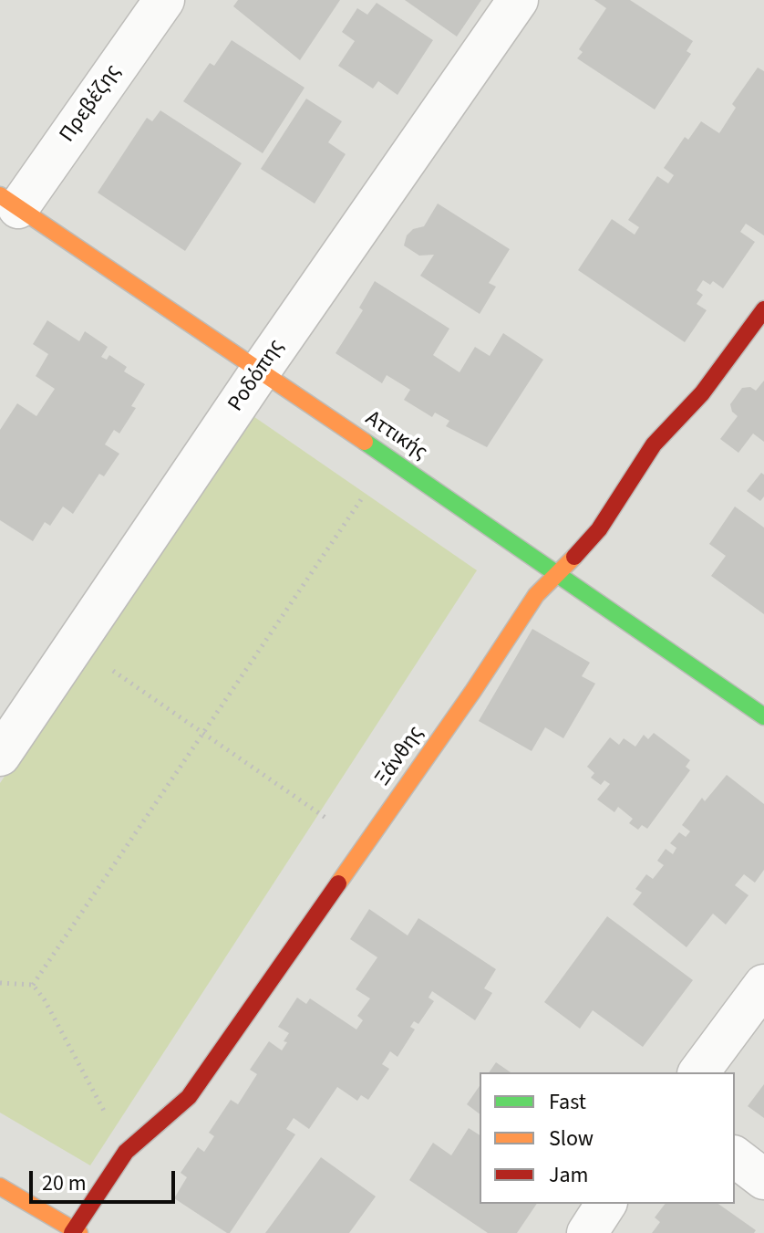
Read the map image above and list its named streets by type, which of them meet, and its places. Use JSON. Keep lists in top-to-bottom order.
{
  "streets": {
    "street": [
      "Πρεβέζης",
      "Ροδόπης",
      "Αττικής",
      "Ξάνθης"
    ]
  },
  "crossings": [
    ["Πρεβέζης", "Αττικής"],
    ["Ροδόπης", "Αττικής"],
    ["Αττικής", "Ξάνθης"]
  ],
  "legend": ["Fast", "Slow", "Jam"],
  "scale_bar": "20 m"
}
